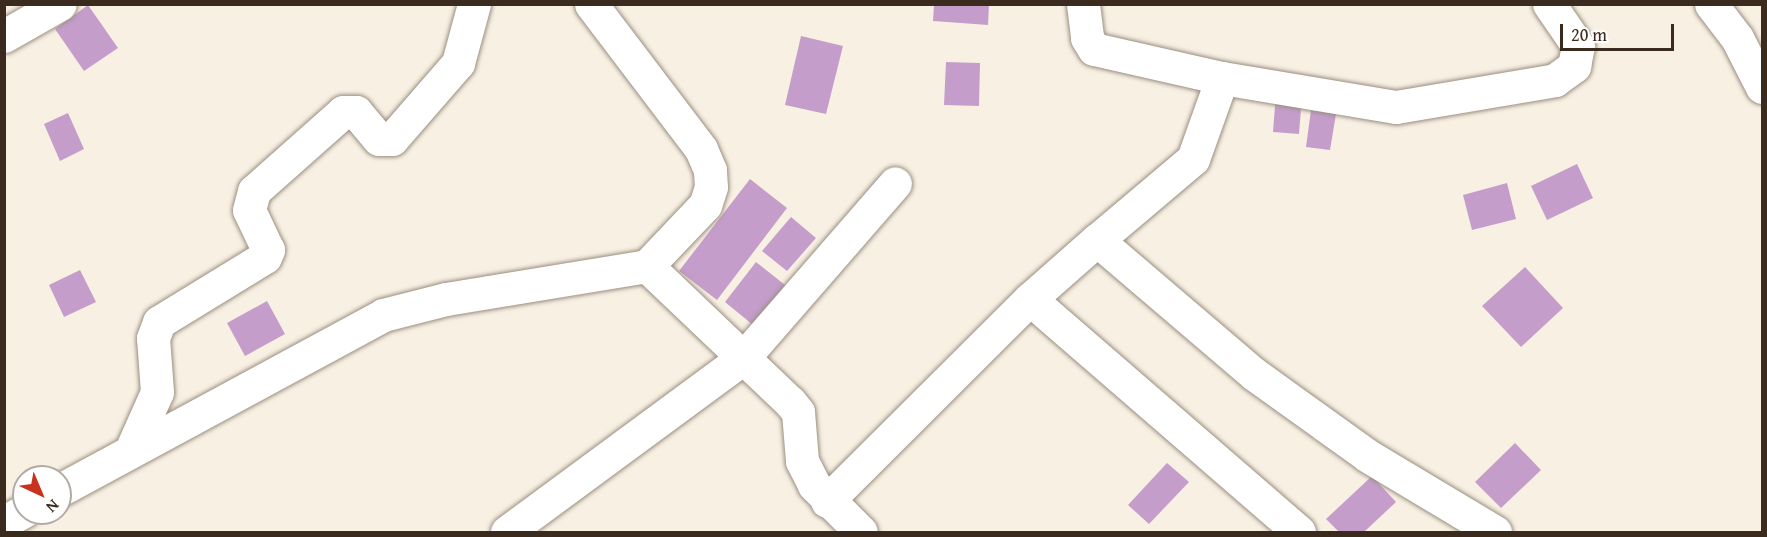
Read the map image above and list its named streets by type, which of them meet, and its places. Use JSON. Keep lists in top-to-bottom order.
{
  "scale_bar": "20 m",
  "north": "bottom right"
}
